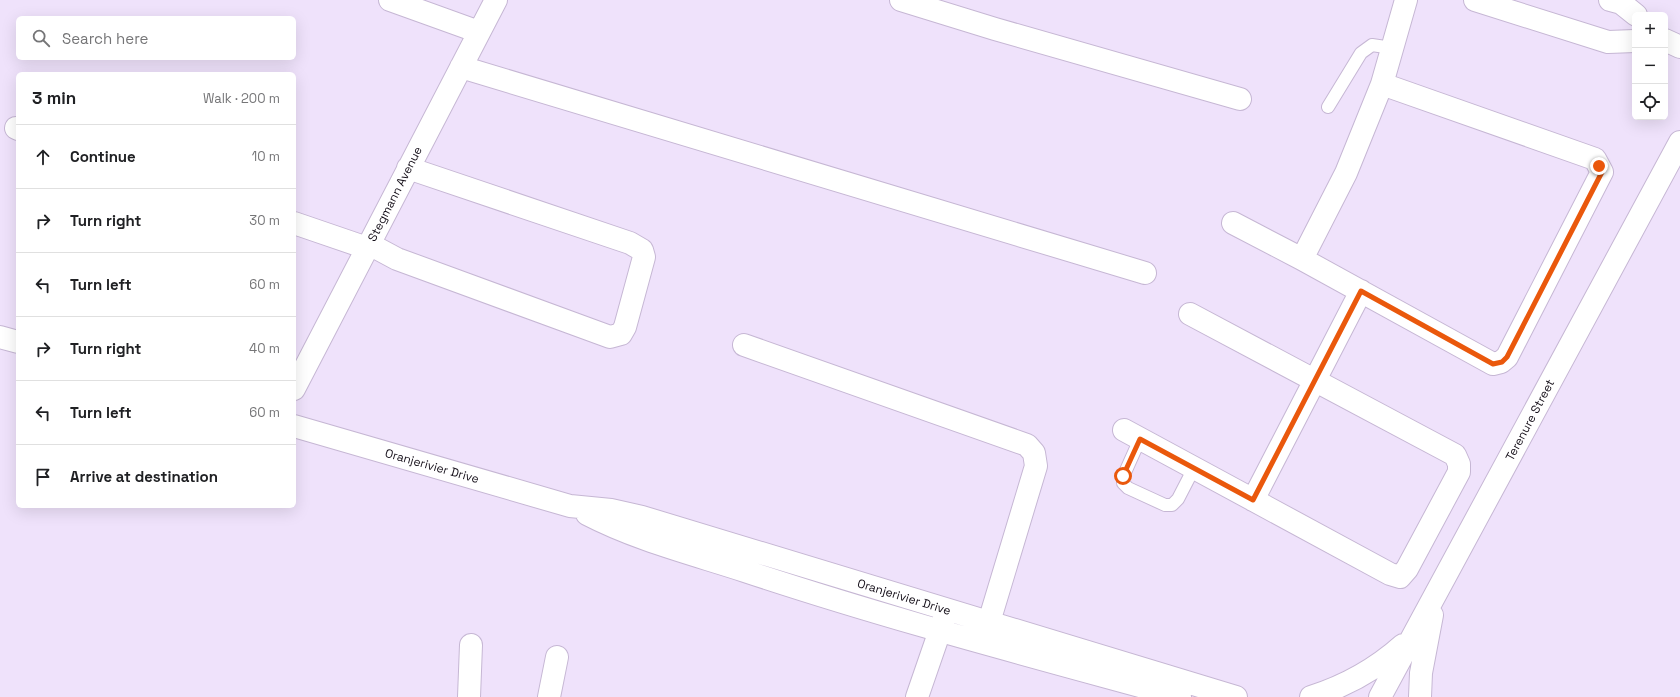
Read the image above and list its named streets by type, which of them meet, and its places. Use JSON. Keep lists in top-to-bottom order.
{
  "streets": {
    "street": ["Stegmann Avenue", "Terenure Street", "Oranjerivier Drive"]
  },
  "page": {
    "map_buttons": ["+", "−"],
    "search": "Search here",
    "heading": ["3 min", "Walk · 200 m"],
    "list": [
      ["Continue", "10 m"],
      ["Turn right", "30 m"],
      ["Turn left", "60 m"],
      ["Turn right", "40 m"],
      ["Turn left", "60 m"],
      "Arrive at destination"
    ]
  }
}
